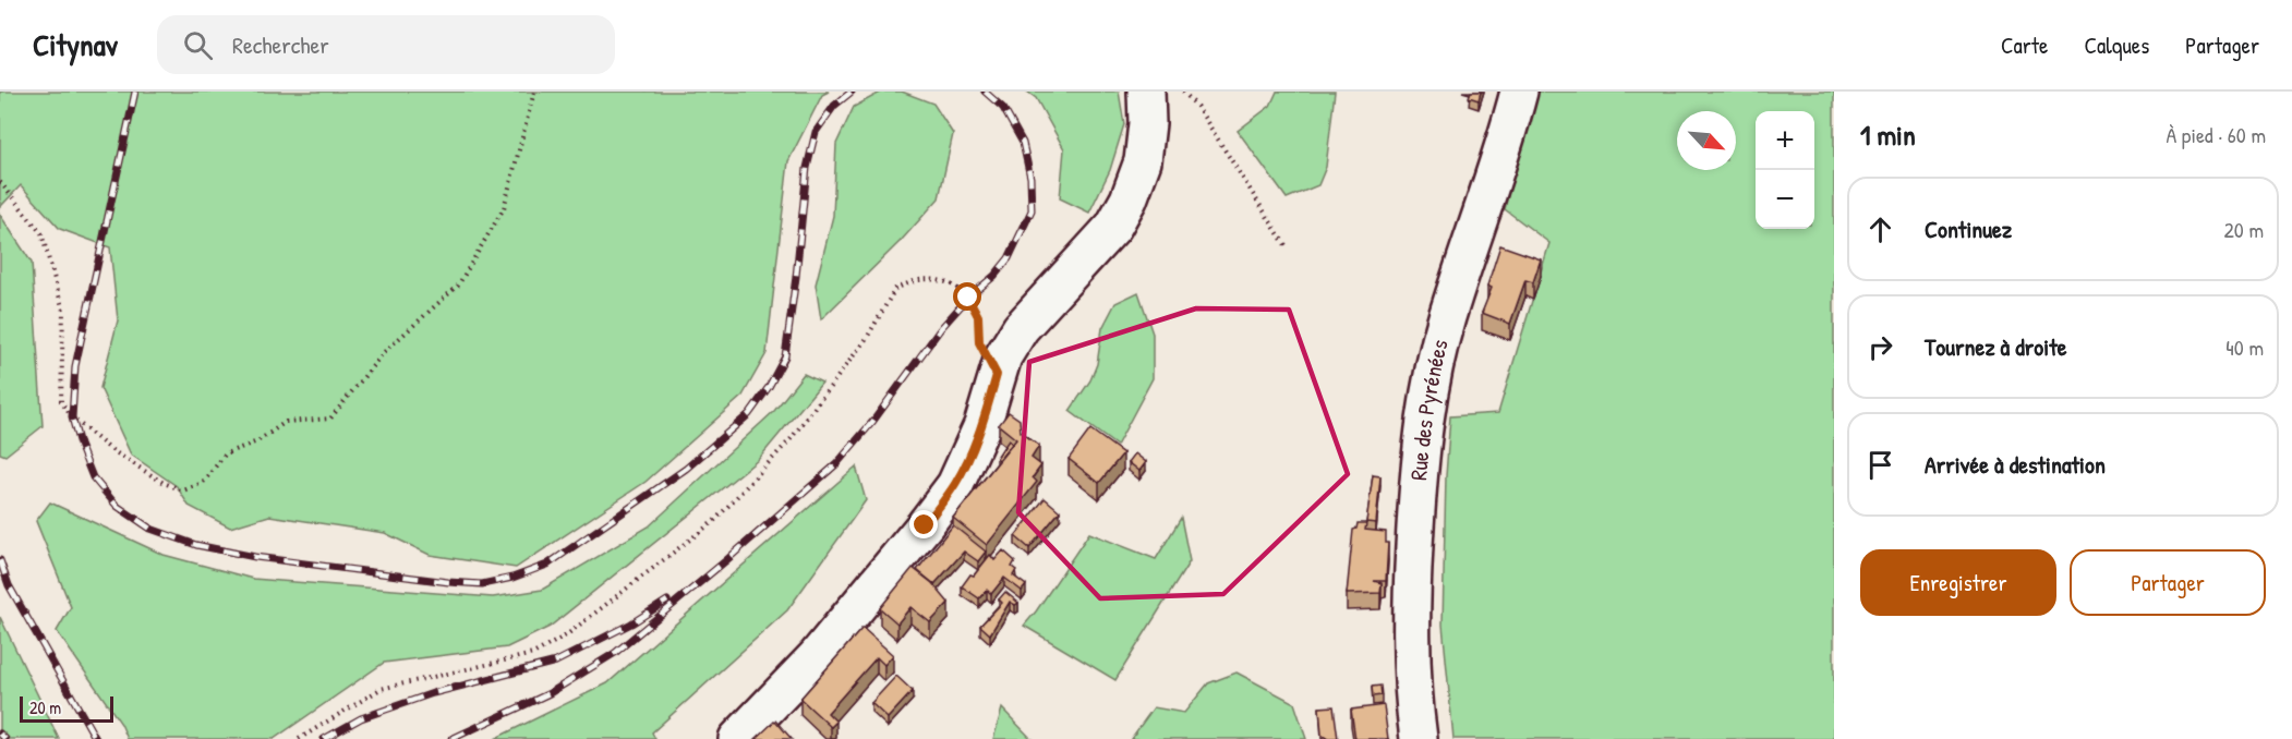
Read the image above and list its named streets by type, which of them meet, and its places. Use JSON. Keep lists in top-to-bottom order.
{
  "streets": {
    "street": ["Rue des Pyrénées"]
  },
  "scale_bar": "20 m",
  "north": "bottom right",
  "page": {
    "header": "Citynav",
    "search": "Rechercher",
    "nav": ["Carte", "Calques", "Partager"],
    "heading": ["1 min", "À pied · 60 m"],
    "map_buttons": ["+", "−"],
    "list": [
      ["Continuez", "20 m"],
      ["Tournez à droite", "40 m"],
      "Arrivée à destination"
    ],
    "buttons": ["Enregistrer", "Partager"],
    "scale": "20 m"
  }
}
